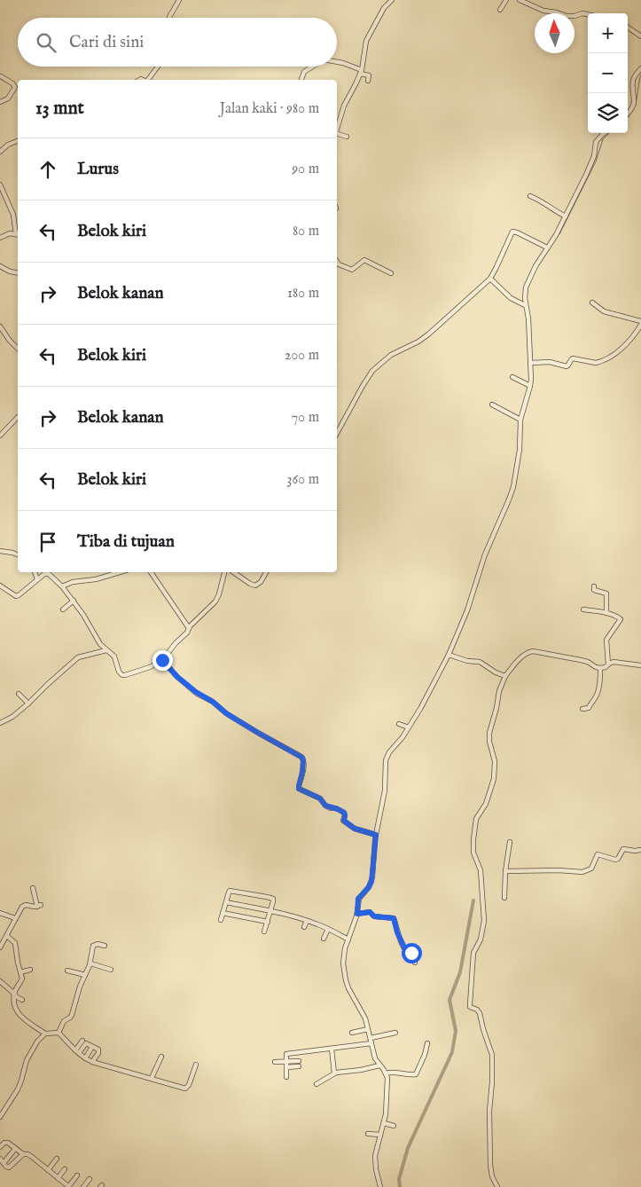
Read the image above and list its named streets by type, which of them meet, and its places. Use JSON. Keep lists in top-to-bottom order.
{
  "north": "top",
  "page": {
    "map_buttons": ["+", "−"],
    "search": "Cari di sini",
    "heading": ["13 mnt", "Jalan kaki · 980 m"],
    "list": [
      ["Lurus", "90 m"],
      ["Belok kiri", "80 m"],
      ["Belok kanan", "180 m"],
      ["Belok kiri", "200 m"],
      ["Belok kanan", "70 m"],
      ["Belok kiri", "360 m"],
      "Tiba di tujuan"
    ]
  }
}
